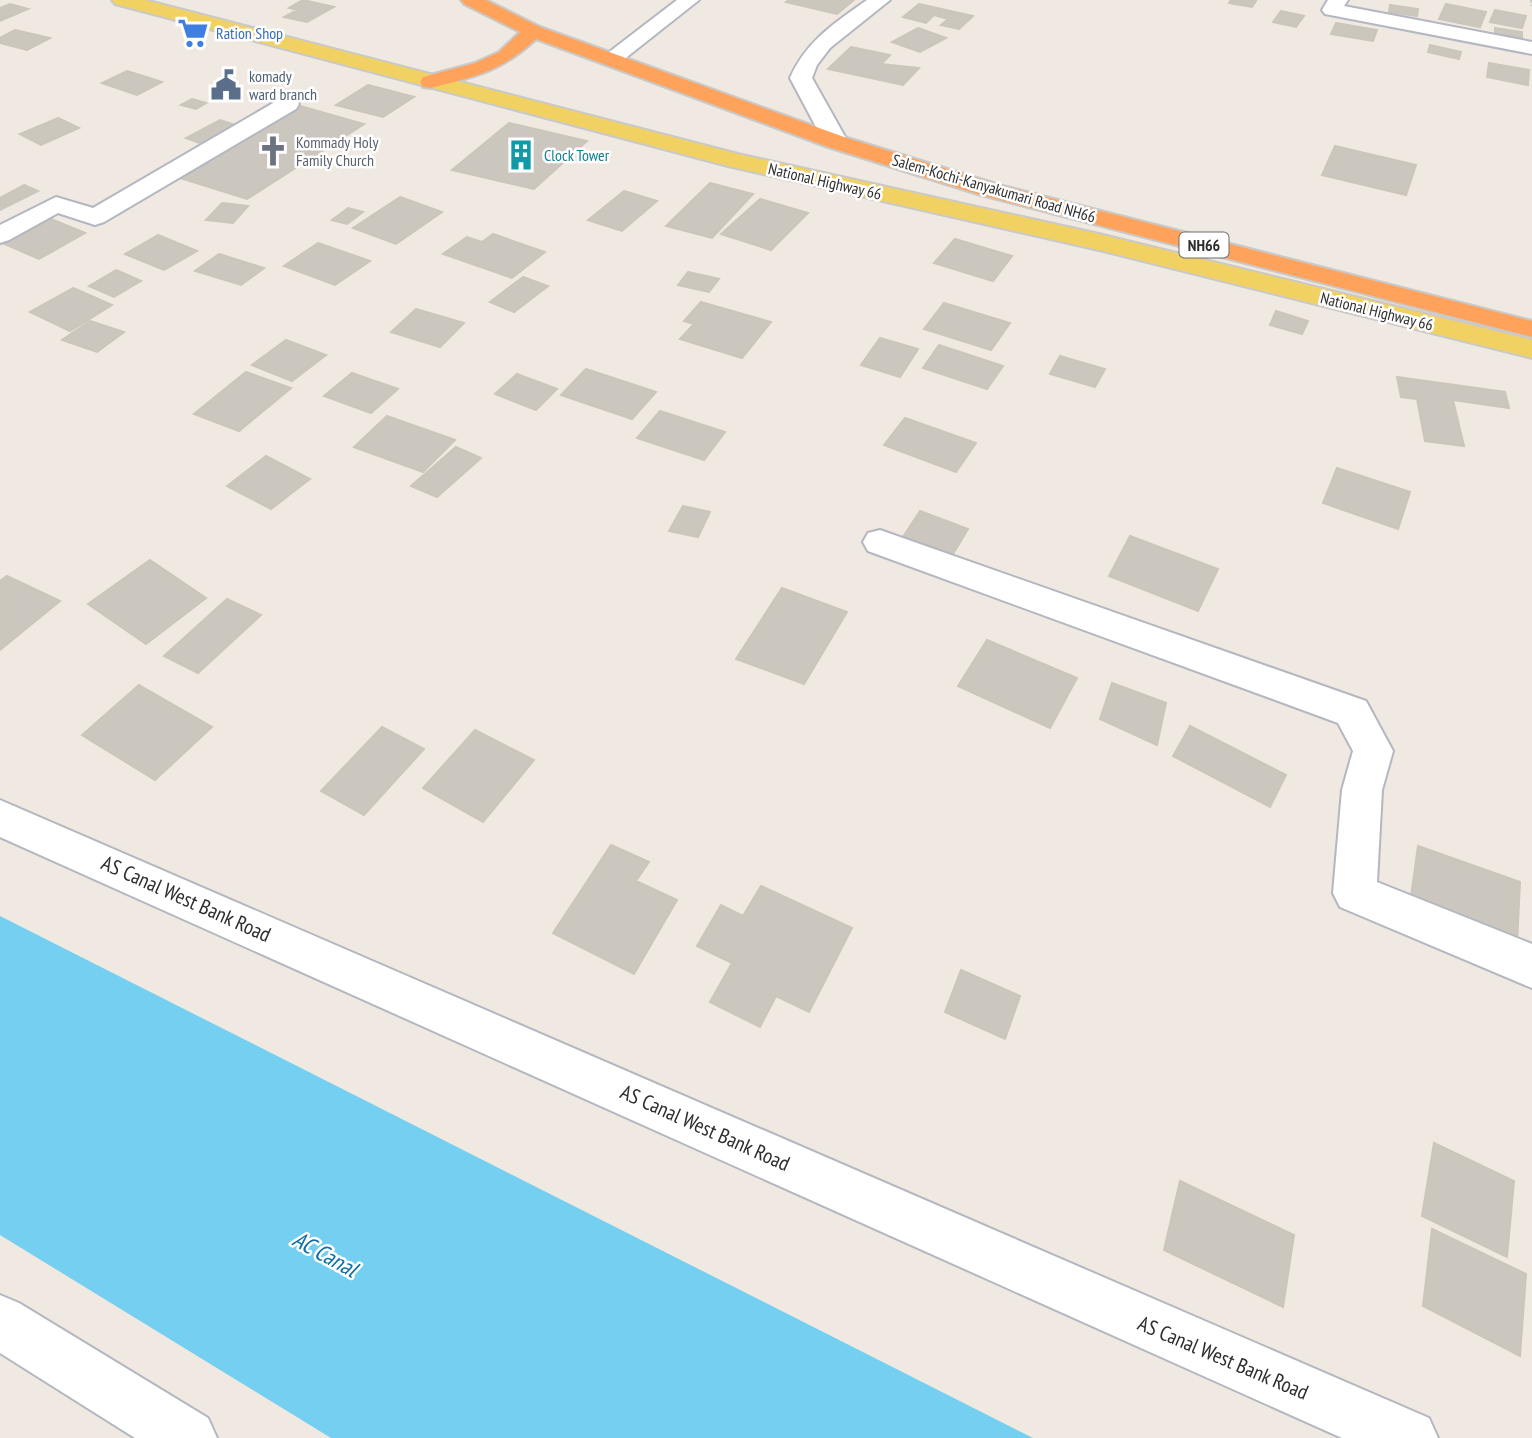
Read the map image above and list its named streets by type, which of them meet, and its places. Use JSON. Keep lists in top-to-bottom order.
{
  "streets": {
    "highway": ["Salem-Kochi-Kanyakumari Road NH66", "NH66"],
    "main road": ["National Highway 66"],
    "street": ["AS Canal West Bank Road"]
  },
  "crossings": [
    ["Salem-Kochi-Kanyakumari Road NH66", "NH66"]
  ],
  "water": ["AC Canal"],
  "places": {
    "supermarket": ["Ration Shop"],
    "public building": ["komady ward branch"],
    "church": ["Kommady Holy Family Church"],
    "building": ["Clock Tower"]
  }
}
